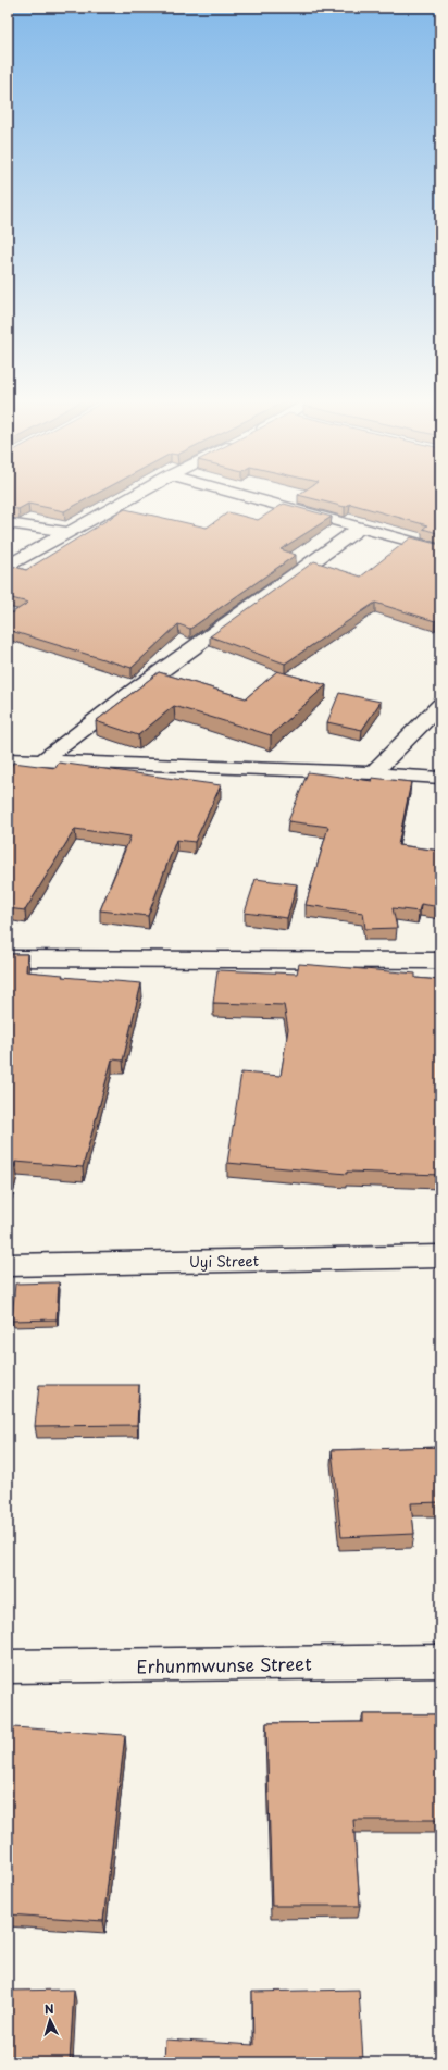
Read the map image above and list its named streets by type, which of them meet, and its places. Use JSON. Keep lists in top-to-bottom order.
{
  "streets": {
    "street": ["Uyi Street", "Erhunmwunse Street"]
  },
  "north": "top"
}
